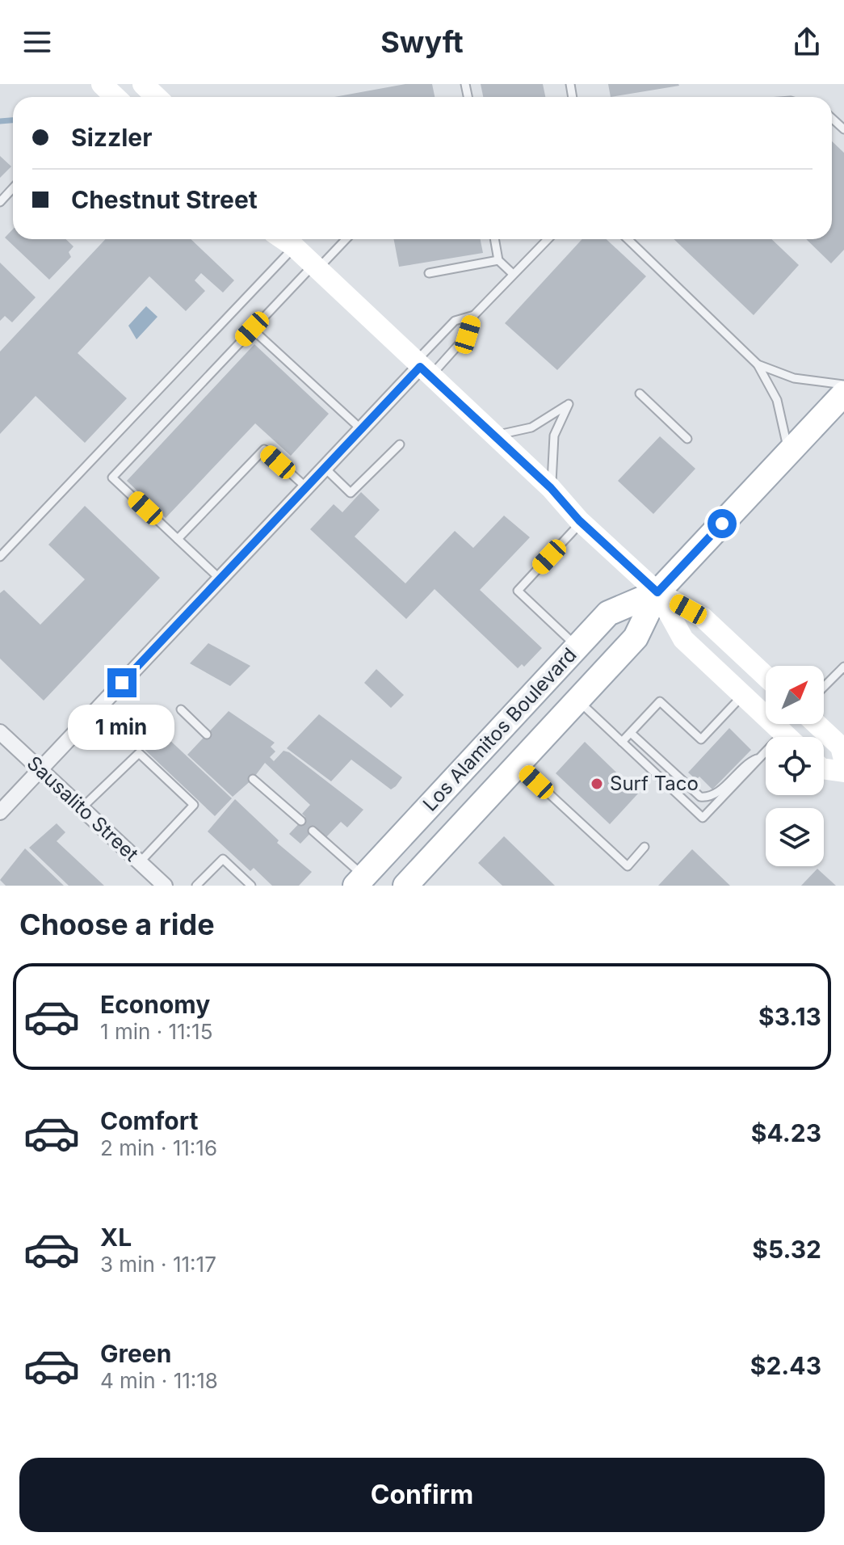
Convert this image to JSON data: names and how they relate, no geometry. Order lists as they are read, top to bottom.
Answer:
{
  "streets": {
    "main road": ["Los Alamitos Boulevard"],
    "street": ["Sausalito Street"]
  },
  "places": ["Surf Taco"],
  "north": "top right",
  "page": {
    "header": "Swyft",
    "banner": ["Sizzler", "Chestnut Street"],
    "bubble": "1 min",
    "heading": "Choose a ride",
    "list": [
      {
        "name": "Economy",
        "note": "1 min · 11:15",
        "value": "$3.13"
      },
      {
        "name": "Comfort",
        "note": "2 min · 11:16",
        "value": "$4.23"
      },
      {
        "name": "XL",
        "note": "3 min · 11:17",
        "value": "$5.32"
      },
      {
        "name": "Green",
        "note": "4 min · 11:18",
        "value": "$2.43"
      }
    ],
    "buttons": "Confirm"
  }
}
